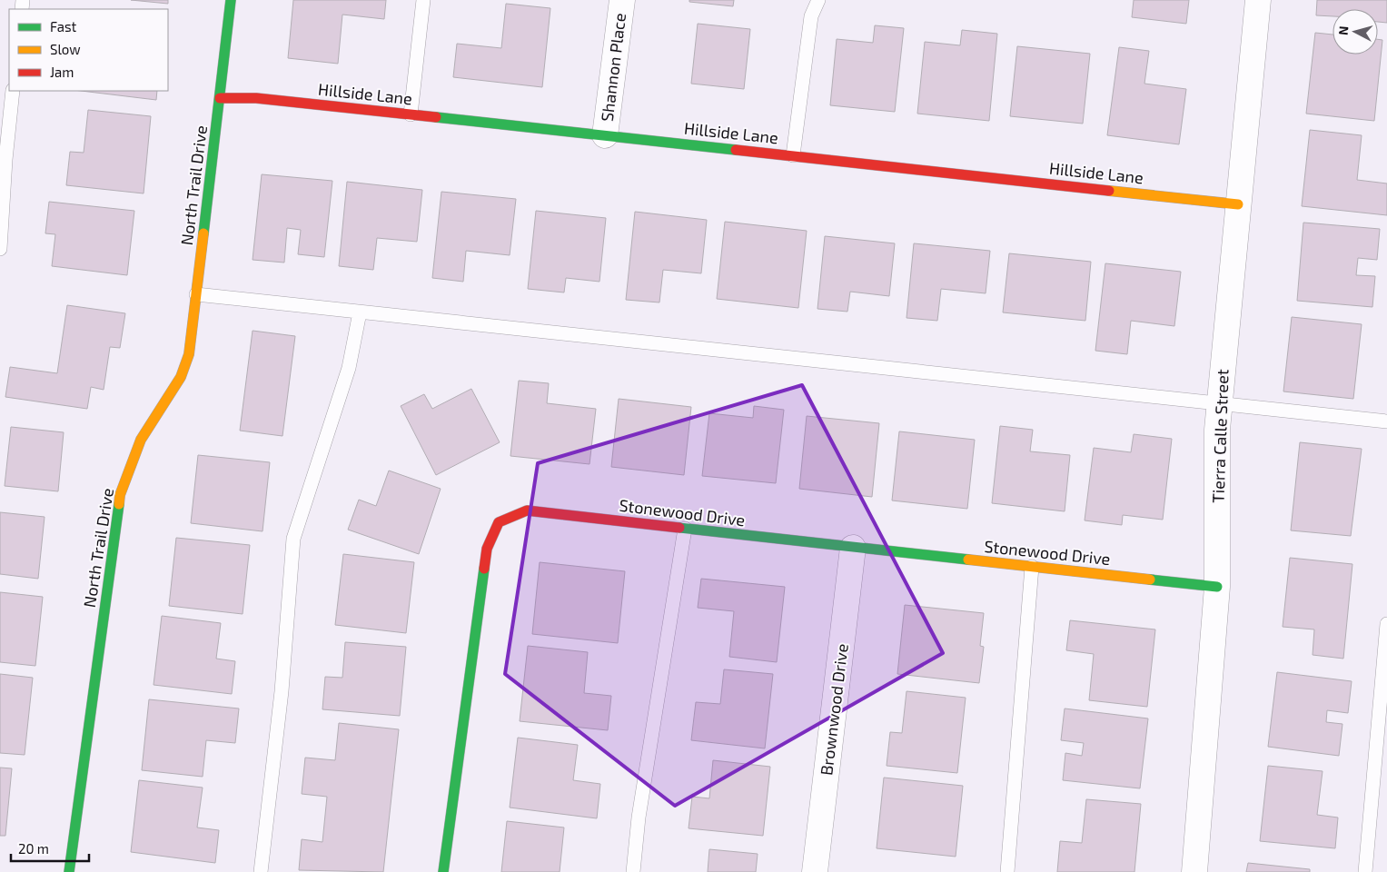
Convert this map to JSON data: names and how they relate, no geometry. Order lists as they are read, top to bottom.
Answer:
{
  "streets": {
    "street": [
      "Shannon Place",
      "Hillside Lane",
      "North Trail Drive",
      "Tierra Calle Street",
      "Stonewood Drive",
      "Brownwood Drive"
    ]
  },
  "crossings": [
    ["Shannon Place", "Hillside Lane"],
    ["Hillside Lane", "North Trail Drive"],
    ["Hillside Lane", "Tierra Calle Street"],
    ["Tierra Calle Street", "Stonewood Drive"],
    ["Stonewood Drive", "Brownwood Drive"]
  ],
  "legend": ["Fast", "Slow", "Jam"],
  "scale_bar": "20 m",
  "north": "left"
}
